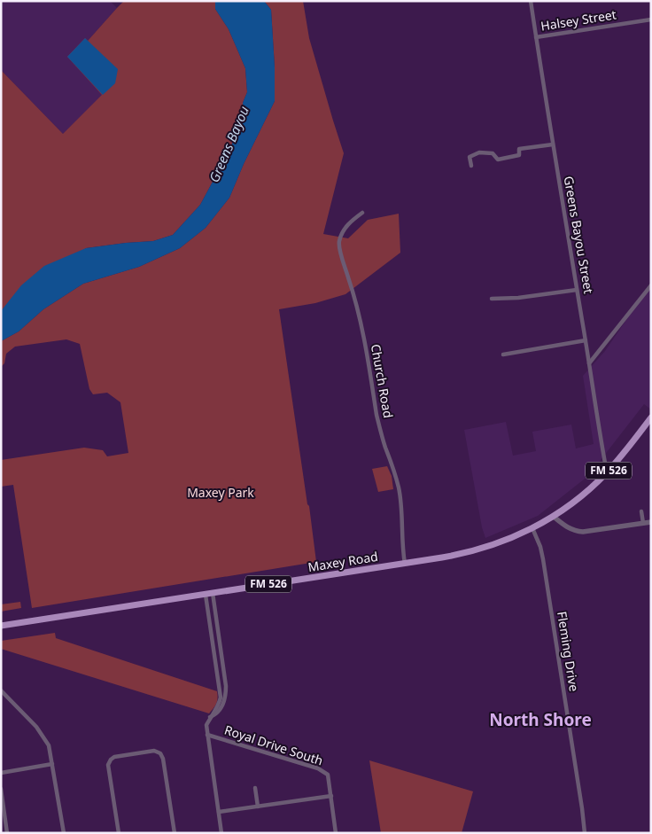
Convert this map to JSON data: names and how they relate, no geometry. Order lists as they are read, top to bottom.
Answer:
{
  "streets": {
    "main road": ["FM 526", "Maxey Road"],
    "street": [
      "Halsey Street",
      "Greens Bayou Street",
      "Church Road",
      "Fleming Drive",
      "Royal Drive South"
    ]
  },
  "crossings": [
    ["Halsey Street", "Greens Bayou Street"],
    ["Greens Bayou Street", "FM 526"],
    ["Church Road", "Maxey Road"],
    ["FM 526", "Maxey Road"],
    ["Maxey Road", "Fleming Drive"]
  ],
  "districts": ["North Shore"],
  "water": ["Greens Bayou"],
  "parks": ["Maxey Park"]
}
